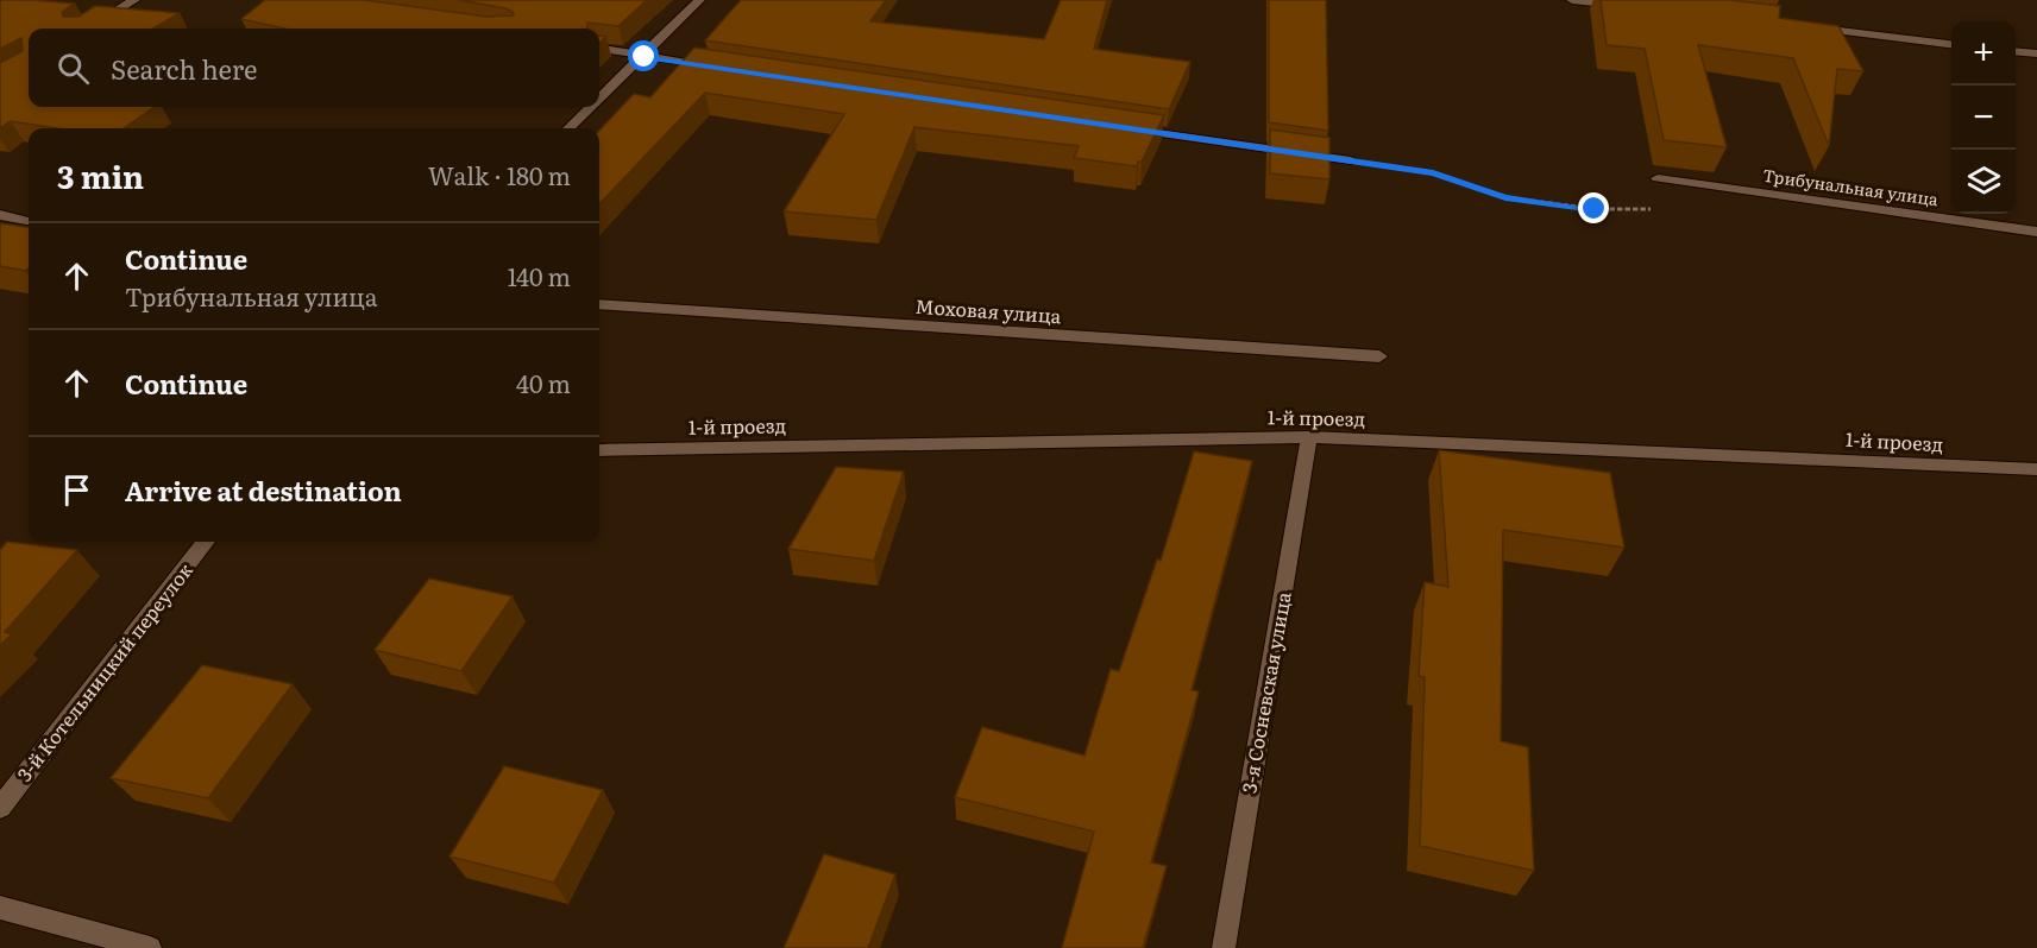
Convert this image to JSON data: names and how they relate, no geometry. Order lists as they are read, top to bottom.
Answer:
{
  "streets": {
    "street": [
      "Трибунальная улица",
      "Моховая улица",
      "1-й проезд",
      "3-й Котельницкий переулок",
      "3-я Сосневская улица"
    ]
  },
  "crossings": [
    ["1-й проезд", "3-я Сосневская улица"]
  ],
  "page": {
    "map_buttons": ["+", "−"],
    "search": "Search here",
    "heading": ["3 min", "Walk · 180 m"],
    "list": [
      ["Continue", "Трибунальная улица", "140 m"],
      ["Continue", "40 m"],
      "Arrive at destination"
    ]
  }
}
